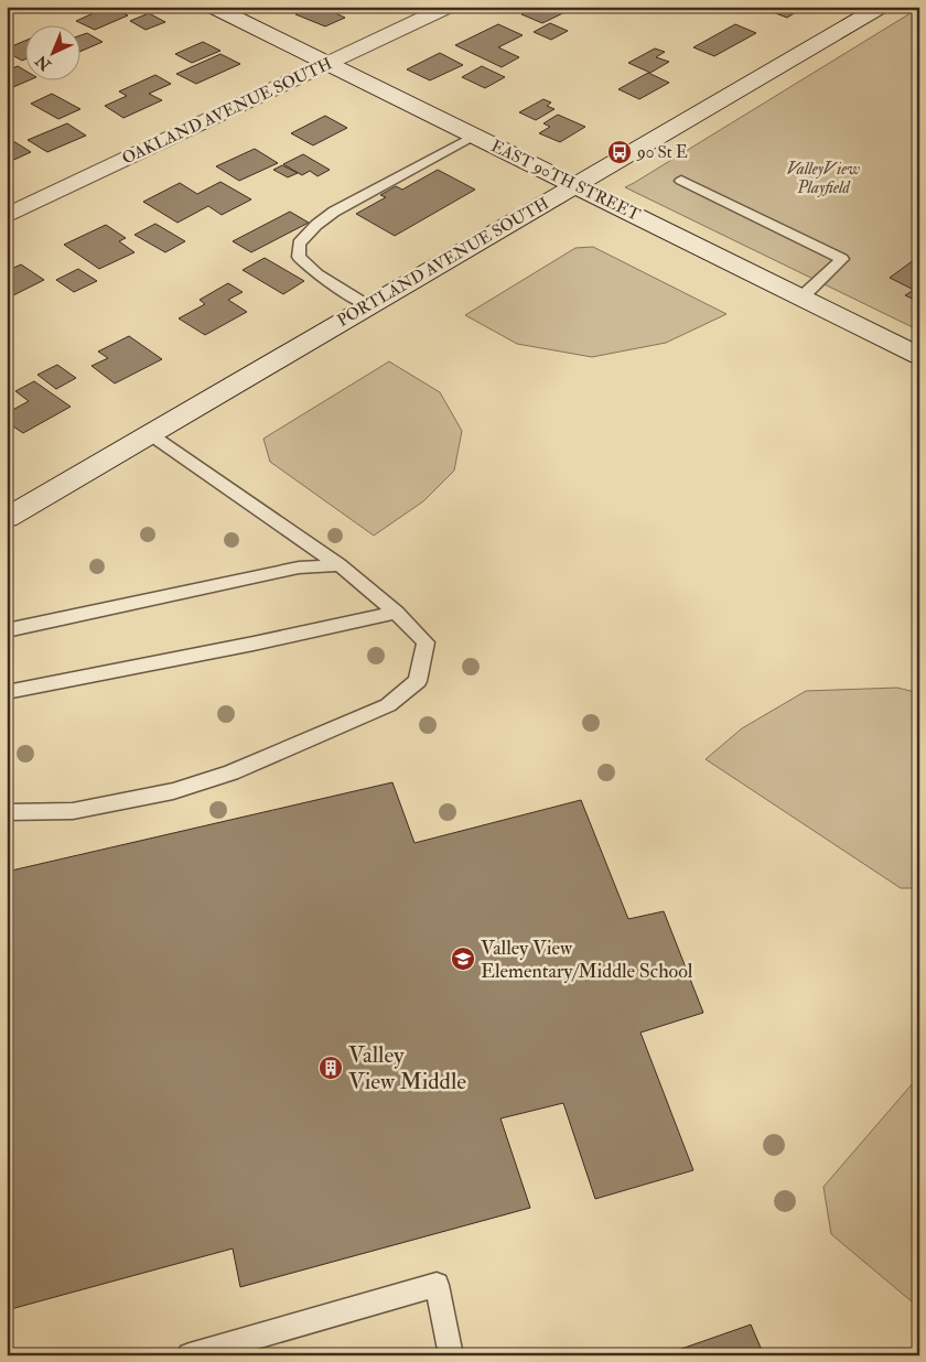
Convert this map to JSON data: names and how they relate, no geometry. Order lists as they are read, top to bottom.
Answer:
{
  "streets": {
    "street": ["OAKLAND AVENUE SOUTH", "EAST 90TH STREET", "PORTLAND AVENUE SOUTH"]
  },
  "crossings": [
    ["OAKLAND AVENUE SOUTH", "EAST 90TH STREET"],
    ["EAST 90TH STREET", "PORTLAND AVENUE SOUTH"]
  ],
  "parks": ["ValleyView Playfield"],
  "places": {
    "bus stop": ["90 St E"],
    "school or university": ["Valley View Elementary/Middle School"],
    "building": ["Valley View Middle"]
  },
  "north": "bottom left"
}
